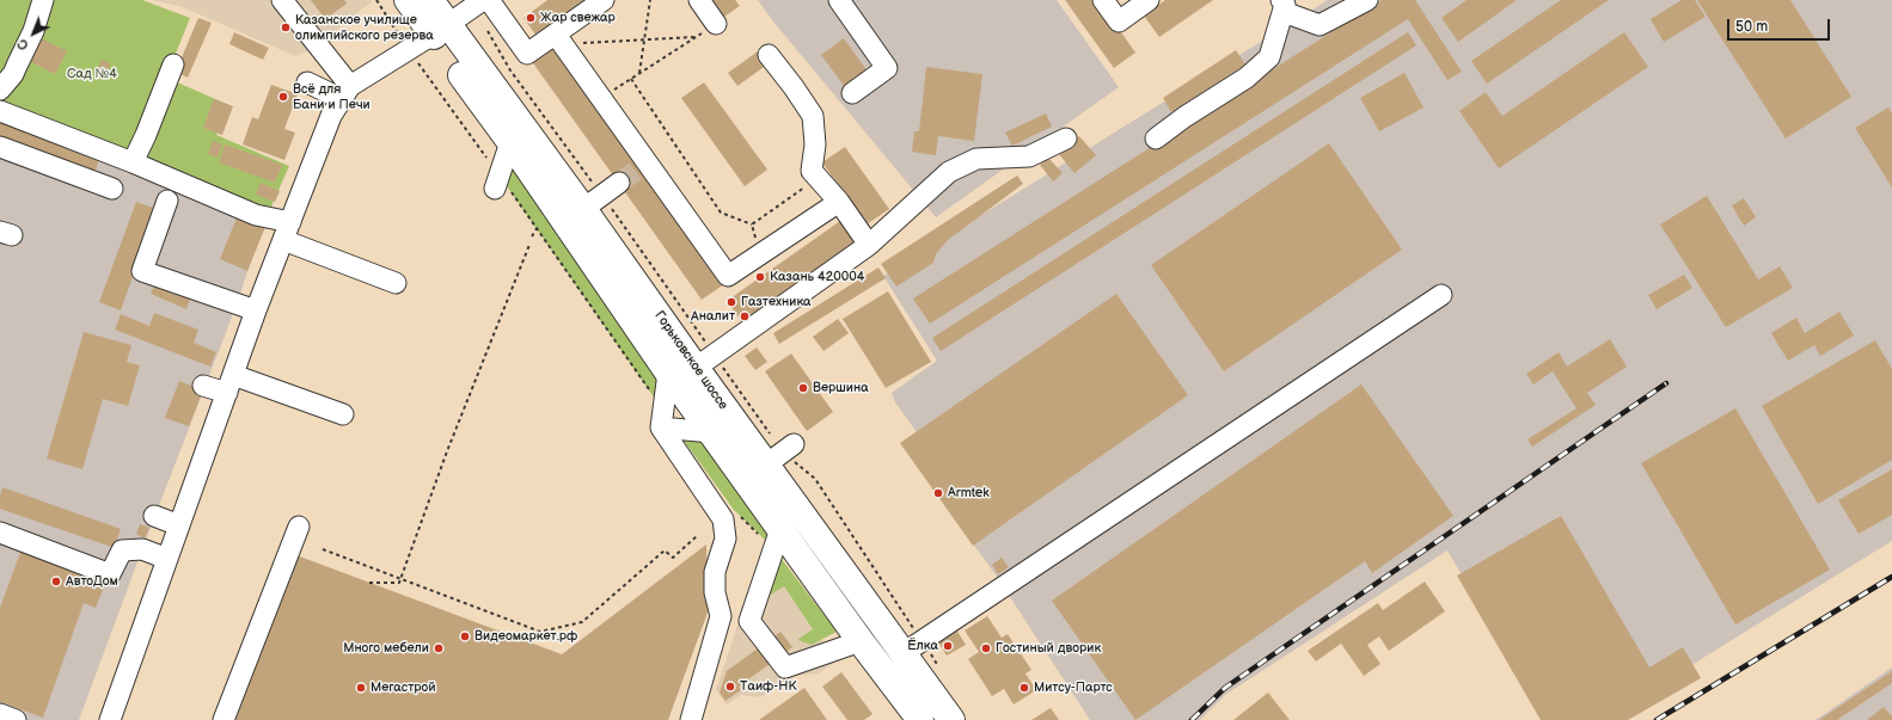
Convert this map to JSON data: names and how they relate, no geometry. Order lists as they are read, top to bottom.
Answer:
{
  "streets": {
    "main road": ["Горьковское шоссе"]
  },
  "parks": ["Сад №4"],
  "places": [
    "Жар свежар",
    "Казанское училище олимпийского резерва",
    "Всё для Бани и Печи",
    "Казань 420004",
    "Газтехника",
    "Аналит",
    "Вершина",
    "Armtek",
    "АвтоДом",
    "Видеомаркет.рф",
    "Ёлка",
    "Много мебели",
    "Гостиный дворик",
    "Таиф-НК",
    "Мегастрой",
    "Митсу-Партс"
  ],
  "scale_bar": "50 m",
  "north": "bottom left"
}
